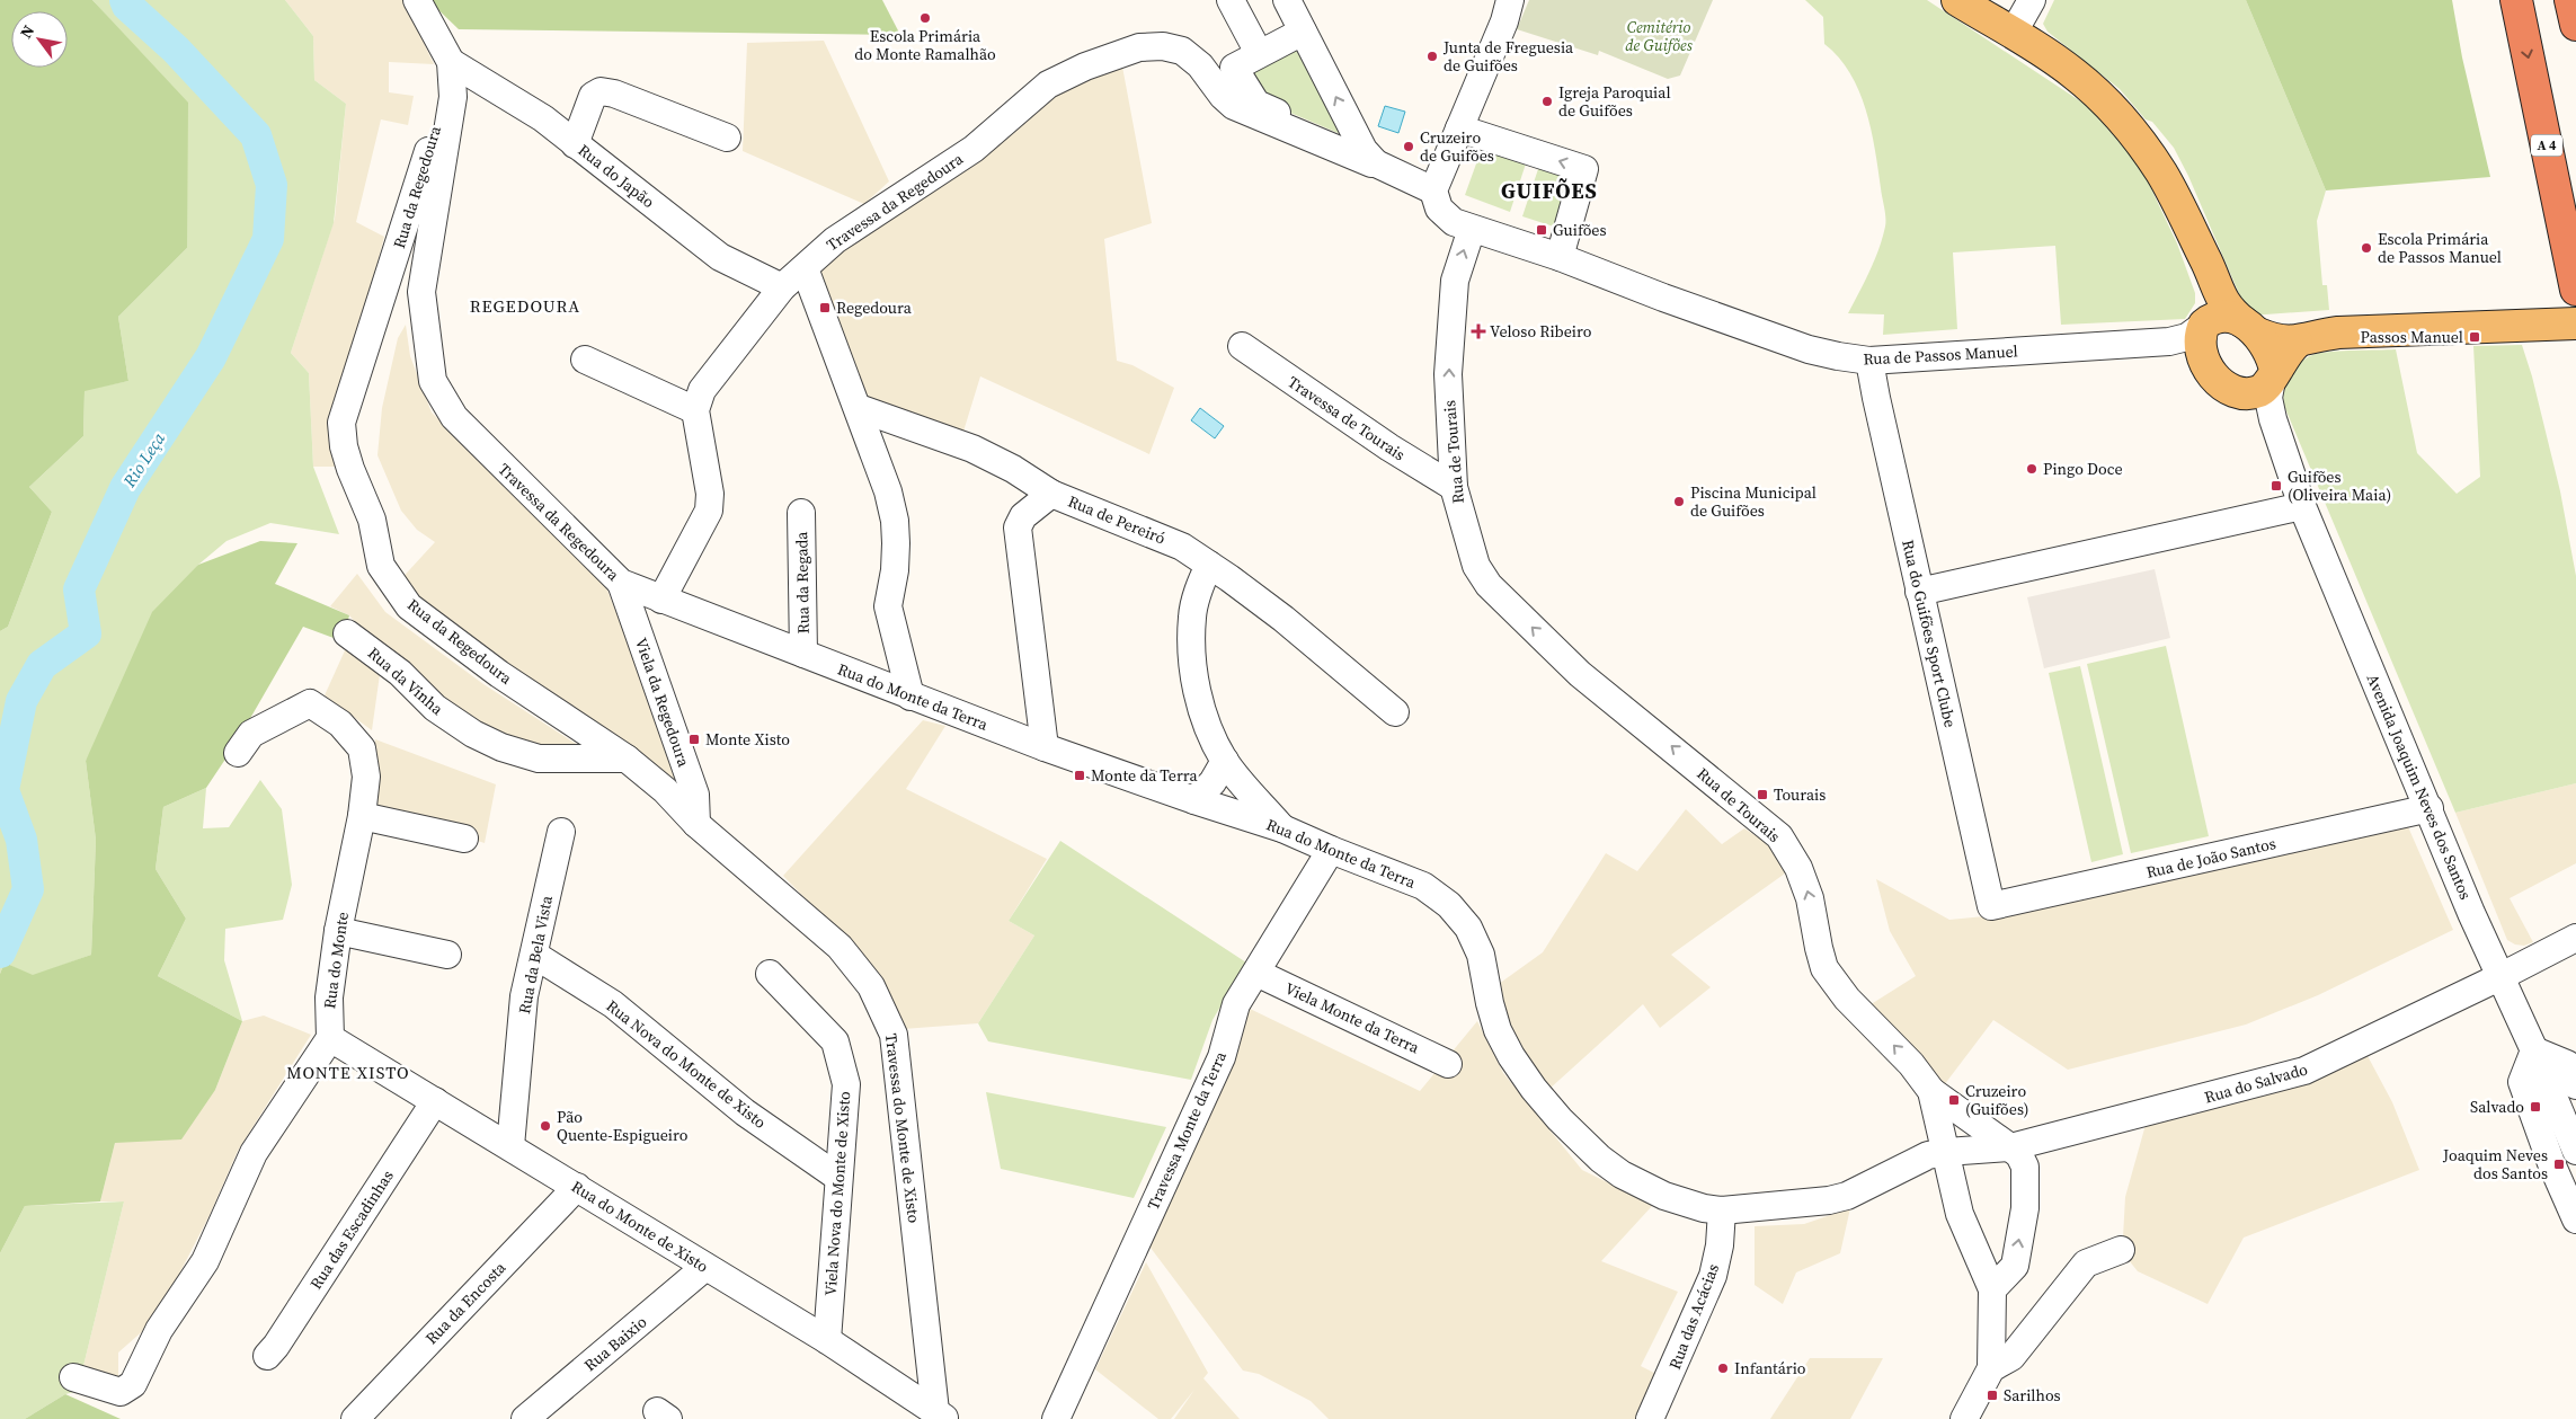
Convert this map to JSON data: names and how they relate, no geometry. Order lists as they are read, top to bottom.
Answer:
{
  "streets": {
    "highway": ["A 4"],
    "street": [
      "Rua do Japão",
      "Rua da Regedoura",
      "Travessa da Regedoura",
      "Rua de Passos Manuel",
      "Travessa de Tourais",
      "Rua de Tourais",
      "Rua de Pereiró",
      "Rua da Regada",
      "Rua do Guifões Sport Clube",
      "Rua da Vinha",
      "Rua do Monte da Terra",
      "Viela da Regedoura",
      "Avenida Joaquim Neves dos Santos",
      "Rua de João Santos",
      "Rua da Bela Vista",
      "Rua do Monte",
      "Viela Monte da Terra",
      "Rua Nova do Monte de Xisto",
      "Rua do Salvado",
      "Travessa do Monte de Xisto",
      "Travessa Monte da Terra",
      "Viela Nova do Monte de Xisto",
      "Rua do Monte de Xisto",
      "Rua das Escadinhas",
      "Rua da Encosta",
      "Rua das Acácias",
      "Rua Baixio"
    ]
  },
  "crossings": [
    ["Rua do Japão", "Rua da Regedoura"],
    ["Rua do Japão", "Travessa da Regedoura"],
    ["Rua da Regedoura", "Travessa da Regedoura"],
    ["Rua da Regedoura", "Rua da Vinha"],
    ["Rua da Regedoura", "Viela da Regedoura"],
    ["Rua da Regedoura", "Travessa do Monte de Xisto"],
    ["Travessa da Regedoura", "Rua do Monte da Terra"],
    ["Travessa da Regedoura", "Viela da Regedoura"],
    ["Rua de Passos Manuel", "Rua de Tourais"],
    ["Rua de Passos Manuel", "Rua do Guifões Sport Clube"],
    ["Rua de Passos Manuel", "Avenida Joaquim Neves dos Santos"],
    ["Travessa de Tourais", "Rua de Tourais"],
    ["Rua de Tourais", "Rua do Monte da Terra"],
    ["Rua de Tourais", "Rua do Salvado"],
    ["Rua de Pereiró", "Rua do Monte da Terra"],
    ["Rua da Regada", "Rua do Monte da Terra"],
    ["Rua do Guifões Sport Clube", "Rua de João Santos"],
    ["Rua do Monte da Terra", "Rua do Salvado"],
    ["Rua do Monte da Terra", "Travessa Monte da Terra"],
    ["Rua do Monte da Terra", "Rua das Acácias"],
    ["Viela da Regedoura", "Travessa do Monte de Xisto"],
    ["Avenida Joaquim Neves dos Santos", "Rua de João Santos"],
    ["Avenida Joaquim Neves dos Santos", "Rua do Salvado"],
    ["Rua da Bela Vista", "Rua Nova do Monte de Xisto"],
    ["Rua da Bela Vista", "Rua do Monte de Xisto"],
    ["Rua do Monte", "Rua do Monte de Xisto"],
    ["Viela Monte da Terra", "Travessa Monte da Terra"],
    ["Rua Nova do Monte de Xisto", "Viela Nova do Monte de Xisto"],
    ["Travessa do Monte de Xisto", "Rua do Monte de Xisto"],
    ["Viela Nova do Monte de Xisto", "Rua do Monte de Xisto"],
    ["Rua do Monte de Xisto", "Rua das Escadinhas"],
    ["Rua do Monte de Xisto", "Rua da Encosta"],
    ["Rua do Monte de Xisto", "Rua Baixio"]
  ],
  "one_way": ["Rua de Tourais"],
  "districts": ["GUIFÕES", "REGEDOURA", "MONTE XISTO"],
  "water": ["Rio Leça"],
  "parks": ["Cemitério de Guifões"],
  "places": {
    "other": [
      "Escola Primária do Monte Ramalhão",
      "Junta de Freguesia de Guifões",
      "Igreja Paroquial de Guifões",
      "Cruzeiro de Guifões",
      "Escola Primária de Passos Manuel",
      "Pingo Doce",
      "Piscina Municipal de Guifões",
      "Pão Quente-Espigueiro",
      "Infantário"
    ],
    "transit": [
      "Guifões",
      "Regedoura",
      "Passos Manuel",
      "Guifões (Oliveira Maia)",
      "Monte Xisto",
      "Monte da Terra",
      "Tourais",
      "Cruzeiro (Guifões)",
      "Salvado",
      "Joaquim Neves dos Santos",
      "Sarilhos"
    ],
    "health": ["Veloso Ribeiro"]
  },
  "north": "top left"
}
